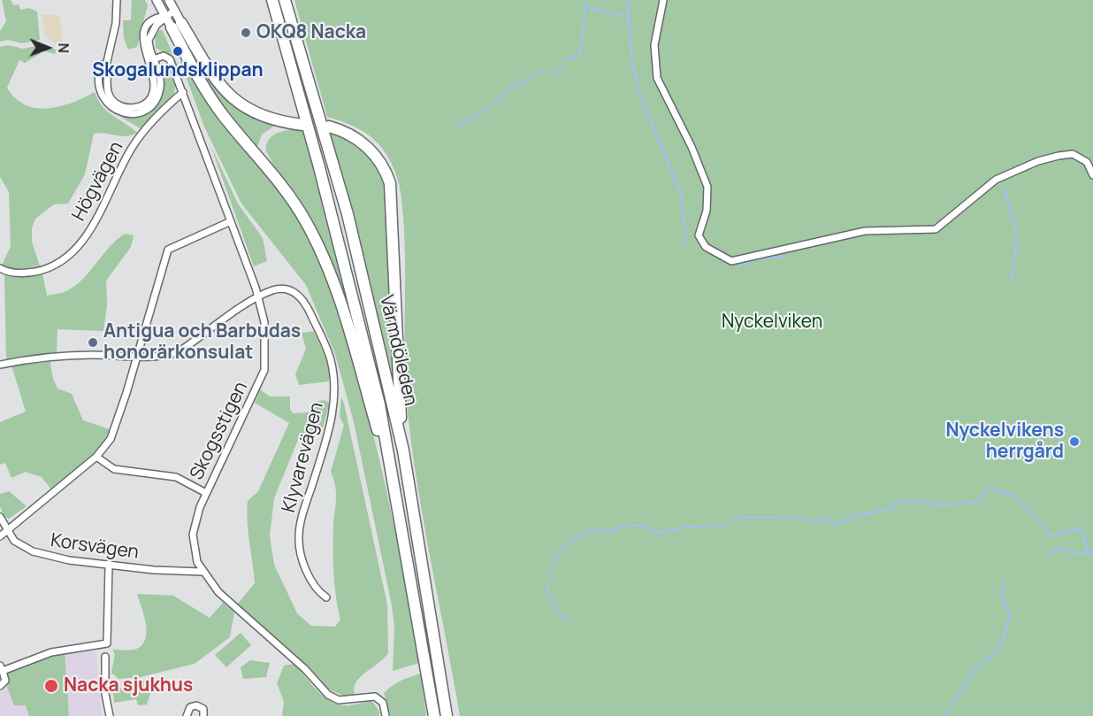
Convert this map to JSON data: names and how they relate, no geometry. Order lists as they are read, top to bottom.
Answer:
{
  "streets": {
    "highway": ["Värmdöleden"],
    "street": [
      "Högvägen",
      "Skogsstigen",
      "Klyvarevägen",
      "Korsvägen"
    ]
  },
  "crossings": [
    ["Högvägen", "Skogsstigen"],
    ["Skogsstigen", "Klyvarevägen"],
    ["Skogsstigen", "Korsvägen"]
  ],
  "parks": ["Nyckelviken"],
  "places": [
    "OKQ8 Nacka",
    "Skogalundsklippan",
    "Antigua och Barbudas honorärkonsulat",
    "Nyckelvikens herrgård",
    "Nacka sjukhus"
  ],
  "north": "right"
}
